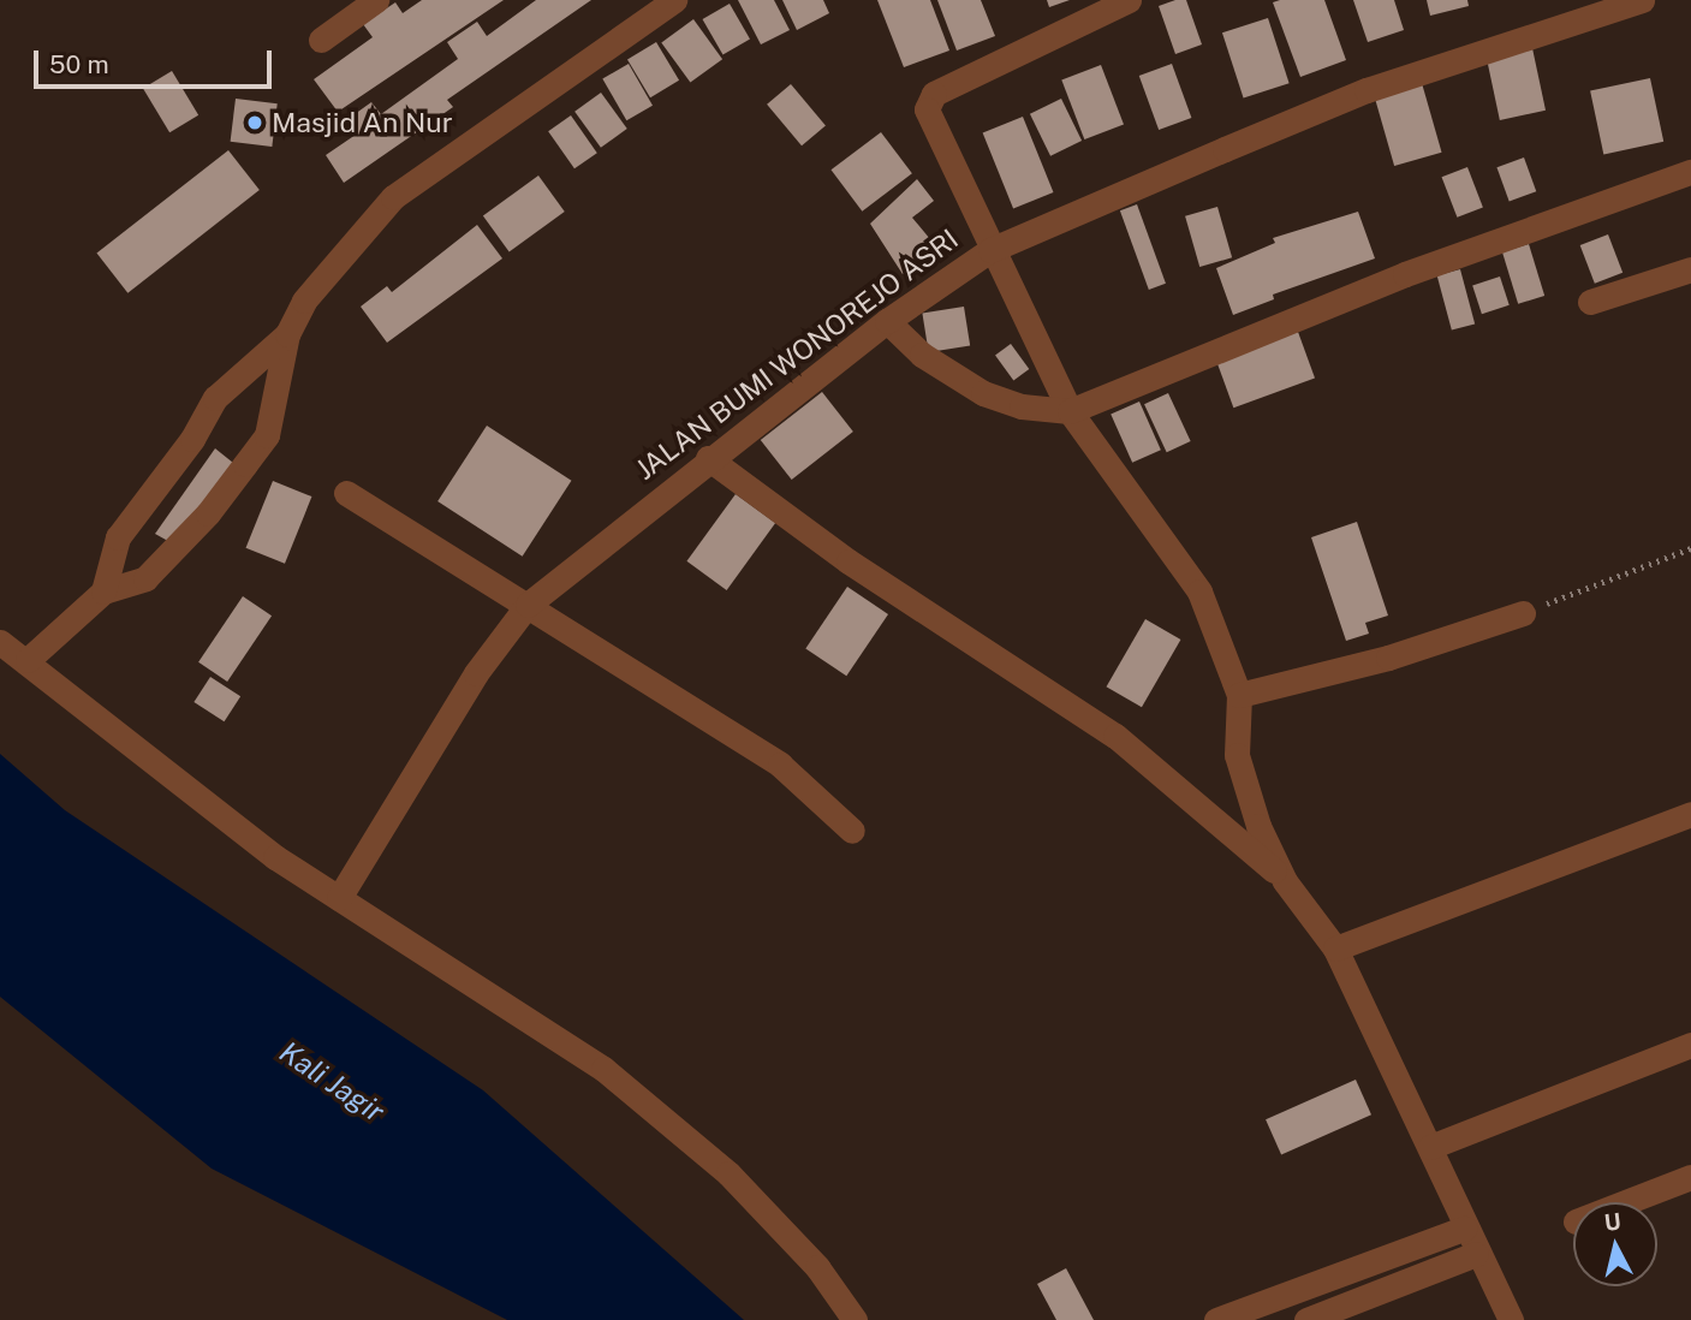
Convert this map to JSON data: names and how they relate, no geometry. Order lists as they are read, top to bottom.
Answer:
{
  "streets": {
    "street": ["JALAN BUMI WONOREJO ASRI"]
  },
  "water": ["Kali Jagir"],
  "places": ["Masjid An Nur"],
  "scale_bar": "50 m",
  "north": "top"
}
